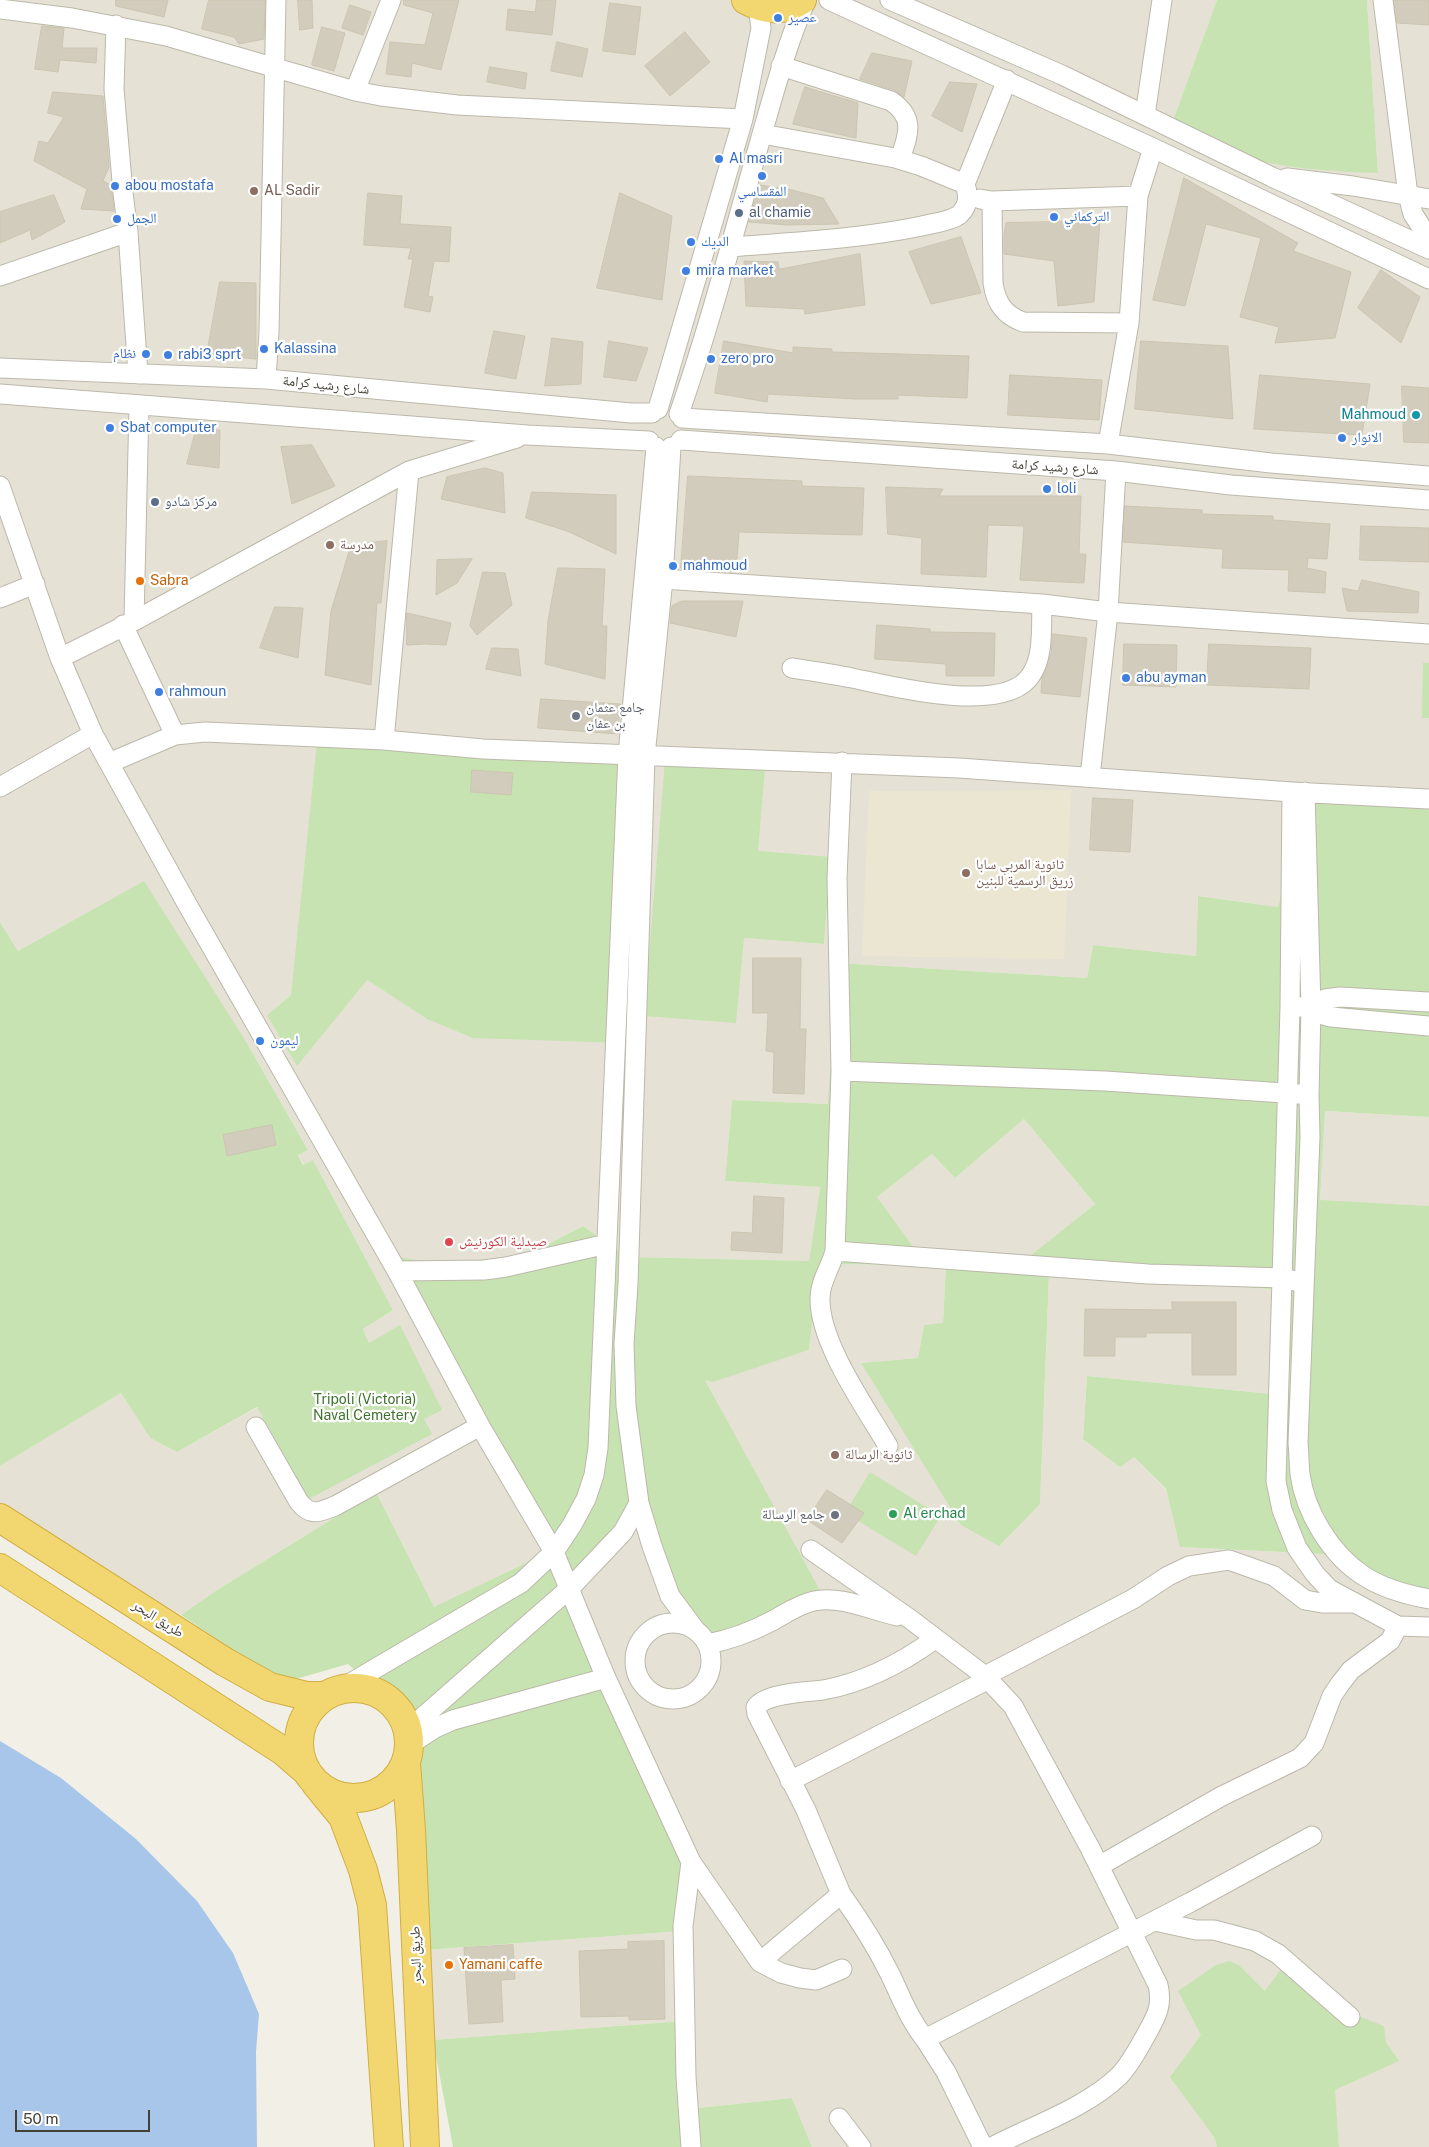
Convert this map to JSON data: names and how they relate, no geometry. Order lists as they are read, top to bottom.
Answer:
{
  "streets": {
    "highway": ["طريق البحر"],
    "street": ["شارع رشيد كرامة"]
  },
  "parks": ["Tripoli (Victoria) Naval Cemetery"],
  "places": [
    "عصير",
    "Al masri",
    "المقساسي",
    "abou mostafa",
    "AL Sadir",
    "al chamie",
    "التركماني",
    "الجمل",
    "الديك",
    "mira market",
    "Kalassina",
    "نظام",
    "rabi3 sprt",
    "zero pro",
    "Mahmoud",
    "Sbat computer",
    "الانوار",
    "loli",
    "مركز شادو",
    "مدرسة",
    "mahmoud",
    "Sabra",
    "abu ayman",
    "rahmoun",
    "جامع عثمان بن عفان",
    "ثانوية المربي سابا زريق الرسمية للبنين",
    "ليمون",
    "صيدلية الكورنيش",
    "ثانوية الرسالة",
    "Al erchad",
    "جامع الرسالة",
    "Yamani caffe"
  ],
  "scale_bar": "50 m"
}
